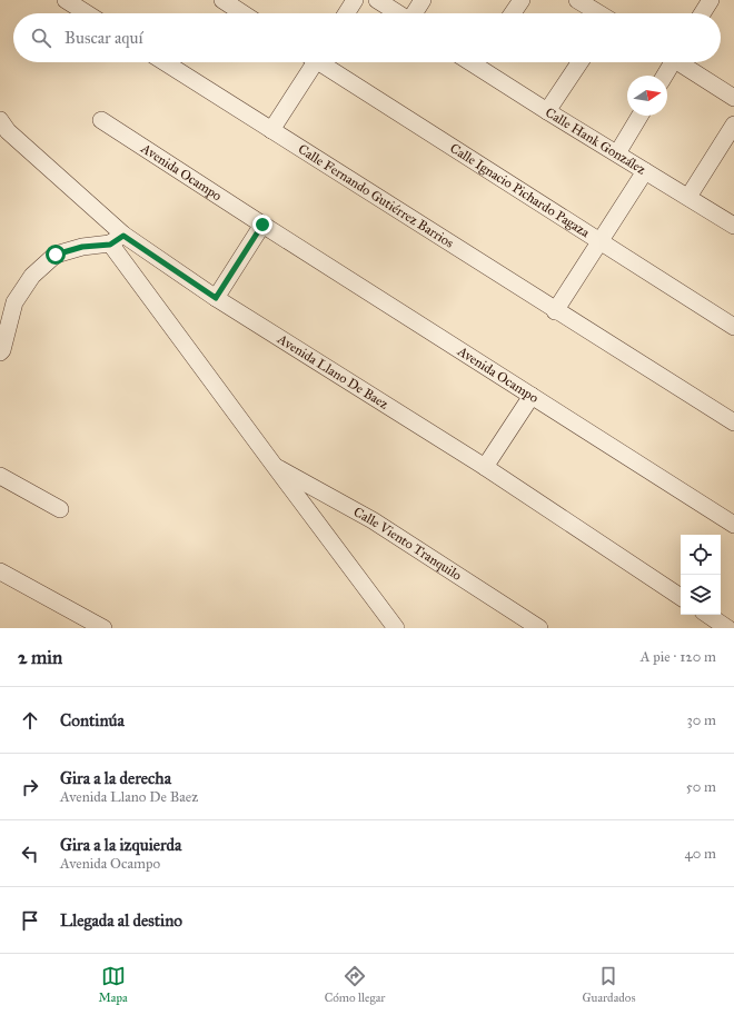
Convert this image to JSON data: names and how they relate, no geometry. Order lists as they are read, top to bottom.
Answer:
{
  "streets": {
    "street": [
      "Calle Hank González",
      "Avenida Ocampo",
      "Calle Ignacio Pichardo Pagaza",
      "Calle Fernando Gutiérrez Barrios",
      "Avenida Llano De Baez",
      "Calle Viento Tranquilo"
    ]
  },
  "north": "right",
  "page": {
    "search": "Buscar aquí",
    "heading": ["2 min", "A pie · 120 m"],
    "list": [
      ["Continúa", "30 m"],
      ["Gira a la derecha", "Avenida Llano De Baez", "50 m"],
      ["Gira a la izquierda", "Avenida Ocampo", "40 m"],
      "Llegada al destino"
    ],
    "nav": ["Mapa", "Cómo llegar", "Guardados"]
  }
}
